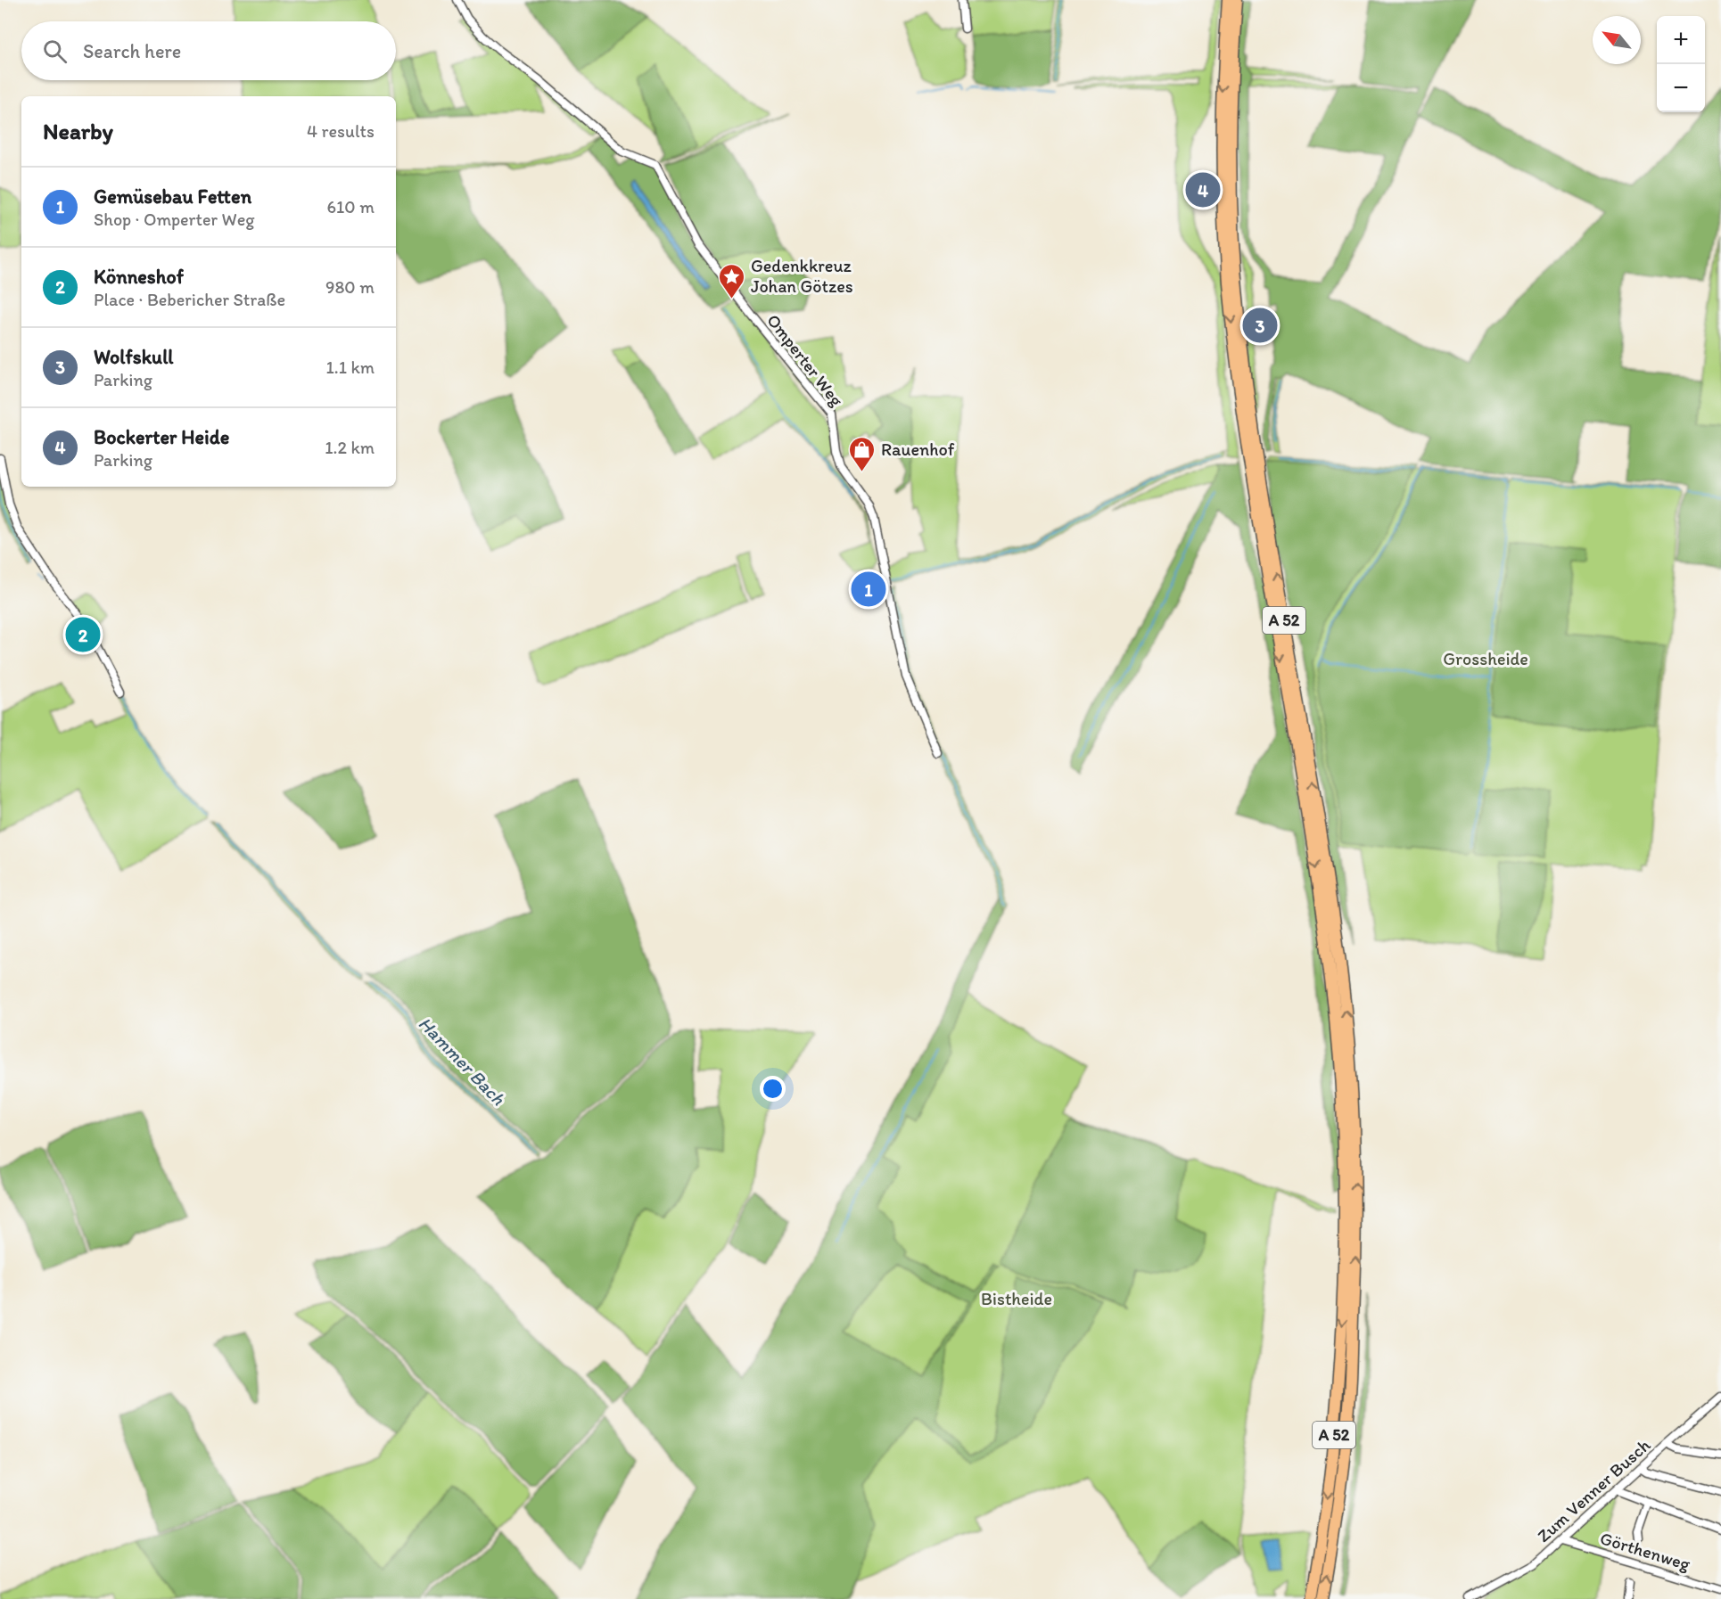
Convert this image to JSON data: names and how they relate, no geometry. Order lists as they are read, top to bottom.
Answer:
{
  "streets": {
    "highway": ["A 52"],
    "street": ["Omperter Weg", "Zum Venner Busch", "Görthenweg"]
  },
  "crossings": [
    ["Zum Venner Busch", "Görthenweg"]
  ],
  "water": ["Hammer Bach"],
  "parks": ["Grossheide", "Bistheide"],
  "places": {
    "place": ["Gedenkkreuz Johan Götzes"],
    "shop": ["Rauenhof"]
  },
  "north": "top left",
  "page": {
    "map_buttons": ["+", "−"],
    "search": "Search here",
    "heading": ["Nearby", "4 results"],
    "list": [
      {
        "mark": "1",
        "name": "Gemüsebau Fetten",
        "note": "Shop · Omperter Weg",
        "value": "610 m"
      },
      {
        "mark": "2",
        "name": "Könneshof",
        "note": "Place · Bebericher Straße",
        "value": "980 m"
      },
      {
        "mark": "3",
        "name": "Wolfskull",
        "note": "Parking",
        "value": "1.1 km"
      },
      {
        "mark": "4",
        "name": "Bockerter Heide",
        "note": "Parking",
        "value": "1.2 km"
      }
    ],
    "pins": [
      "4",
      "3",
      "1",
      "2"
    ]
  }
}
